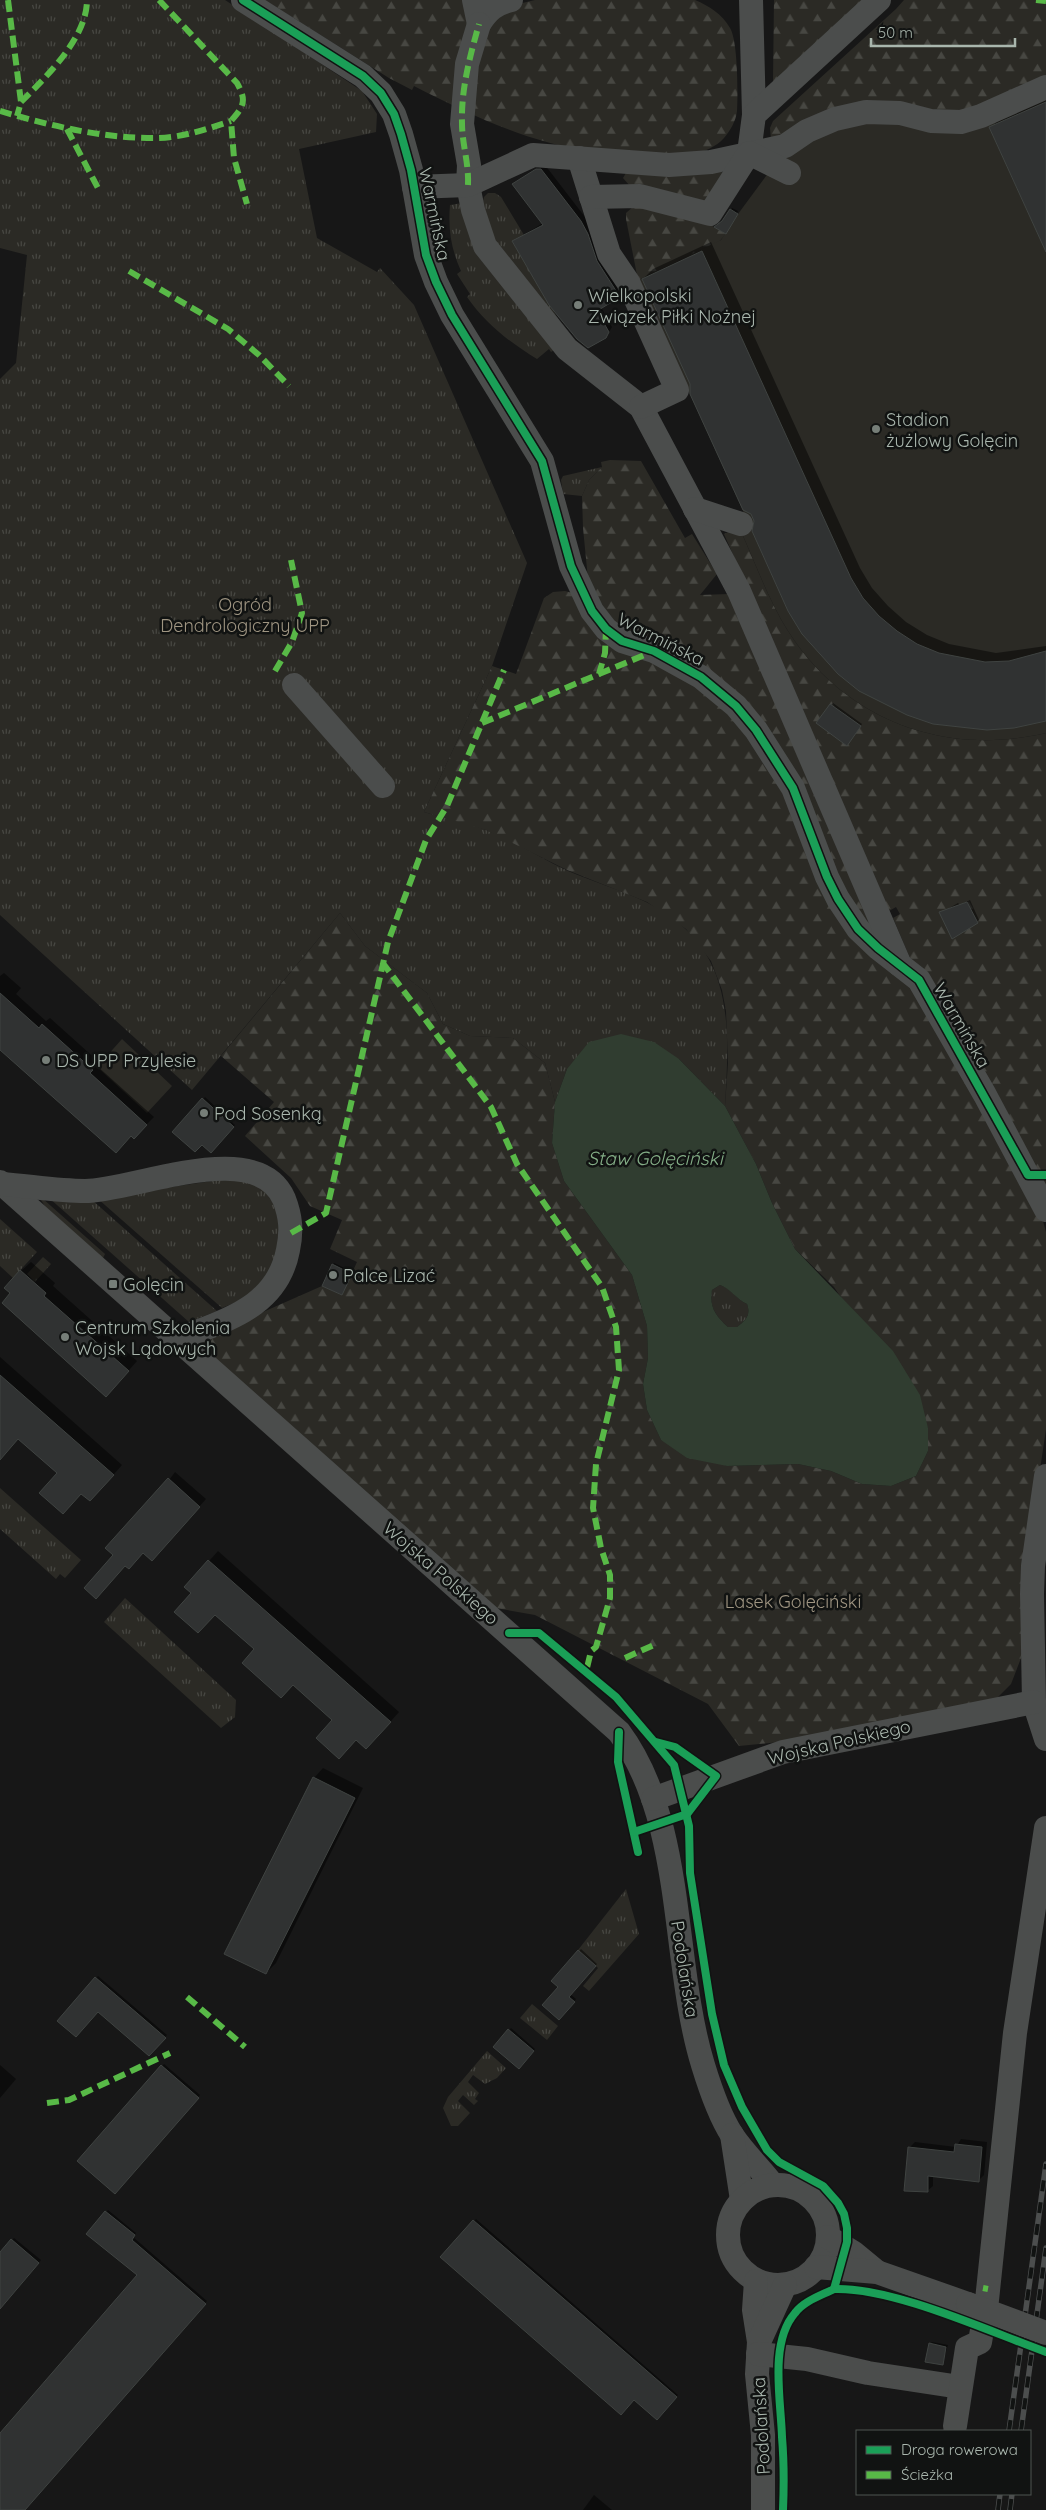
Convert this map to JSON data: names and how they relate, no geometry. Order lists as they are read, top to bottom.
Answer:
{
  "streets": {
    "street": ["Warmińska", "Wojska Polskiego", "Podolańska"]
  },
  "crossings": [
    ["Wojska Polskiego", "Podolańska"]
  ],
  "water": ["Staw Golęciński"],
  "parks": ["Ogród Dendrologiczny UPP", "Lasek Golęciński"],
  "places": {
    "other": [
      "Wielkopolski Związek Piłki Nożnej",
      "Stadion żużlowy Golęcin",
      "DS UPP Przylesie",
      "Pod Sosenką",
      "Palce Lizać",
      "Centrum Szkolenia Wojsk Lądowych"
    ],
    "transit": ["Golęcin"]
  },
  "legend": ["Droga rowerowa", "Ścieżka"],
  "scale_bar": "50 m"
}
